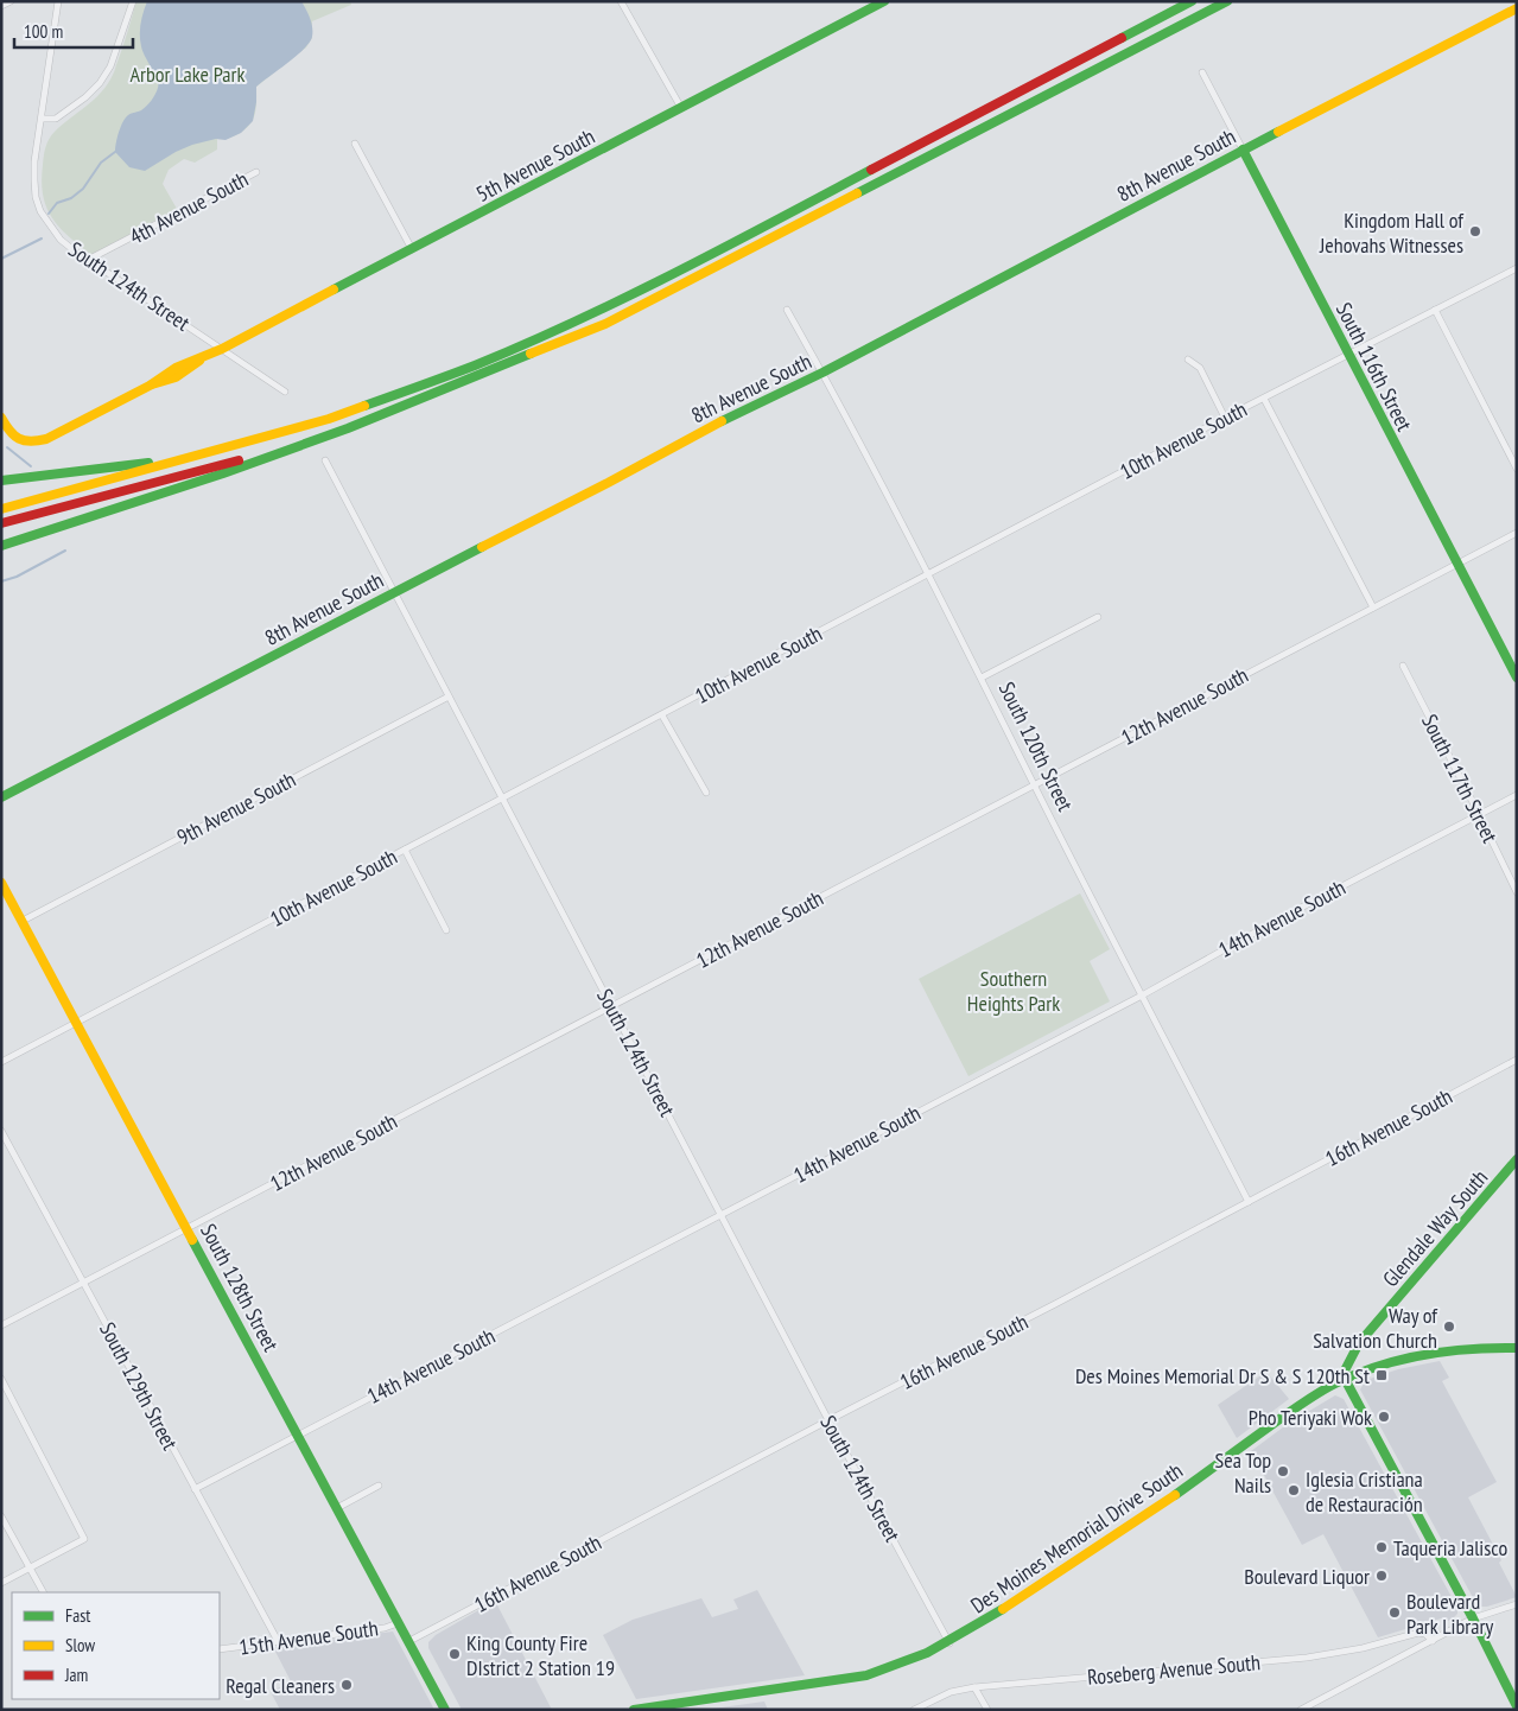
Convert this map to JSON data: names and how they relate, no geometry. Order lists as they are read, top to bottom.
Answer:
{
  "streets": {
    "main road": [
      "5th Avenue South",
      "8th Avenue South",
      "South 116th Street",
      "Glendale Way South",
      "South 128th Street",
      "Des Moines Memorial Drive South"
    ],
    "street": [
      "4th Avenue South",
      "South 124th Street",
      "10th Avenue South",
      "12th Avenue South",
      "South 120th Street",
      "South 117th Street",
      "9th Avenue South",
      "14th Avenue South",
      "16th Avenue South",
      "South 129th Street",
      "15th Avenue South",
      "Roseberg Avenue South"
    ]
  },
  "crossings": [
    ["5th Avenue South", "South 124th Street"],
    ["8th Avenue South", "South 124th Street"],
    ["8th Avenue South", "South 116th Street"],
    ["8th Avenue South", "South 120th Street"],
    ["4th Avenue South", "South 124th Street"],
    ["South 124th Street", "10th Avenue South"],
    ["South 124th Street", "12th Avenue South"],
    ["South 124th Street", "9th Avenue South"],
    ["South 124th Street", "14th Avenue South"],
    ["South 124th Street", "16th Avenue South"],
    ["South 124th Street", "Des Moines Memorial Drive South"],
    ["South 116th Street", "10th Avenue South"],
    ["South 116th Street", "12th Avenue South"],
    ["10th Avenue South", "South 120th Street"],
    ["10th Avenue South", "South 128th Street"],
    ["12th Avenue South", "South 120th Street"],
    ["12th Avenue South", "South 128th Street"],
    ["12th Avenue South", "South 129th Street"],
    ["South 120th Street", "14th Avenue South"],
    ["South 120th Street", "16th Avenue South"],
    ["South 117th Street", "14th Avenue South"],
    ["9th Avenue South", "South 128th Street"],
    ["14th Avenue South", "South 128th Street"],
    ["14th Avenue South", "South 129th Street"],
    ["16th Avenue South", "South 128th Street"],
    ["Glendale Way South", "Des Moines Memorial Drive South"],
    ["South 128th Street", "15th Avenue South"],
    ["South 129th Street", "15th Avenue South"]
  ],
  "parks": ["Arbor Lake Park", "Southern Heights Park"],
  "places": {
    "other": [
      "Kingdom Hall of Jehovahs Witnesses",
      "Way of Salvation Church",
      "Pho Teriyaki Wok",
      "Sea Top Nails",
      "Iglesia Cristiana de Restauración",
      "Taqueria Jalisco",
      "Boulevard Liquor",
      "Boulevard Park Library",
      "King County Fire DIstrict 2 Station 19",
      "Regal Cleaners"
    ],
    "transit": ["Des Moines Memorial Dr S & S 120th St"]
  },
  "legend": ["Fast", "Slow", "Jam"],
  "scale_bar": "100 m"
}
